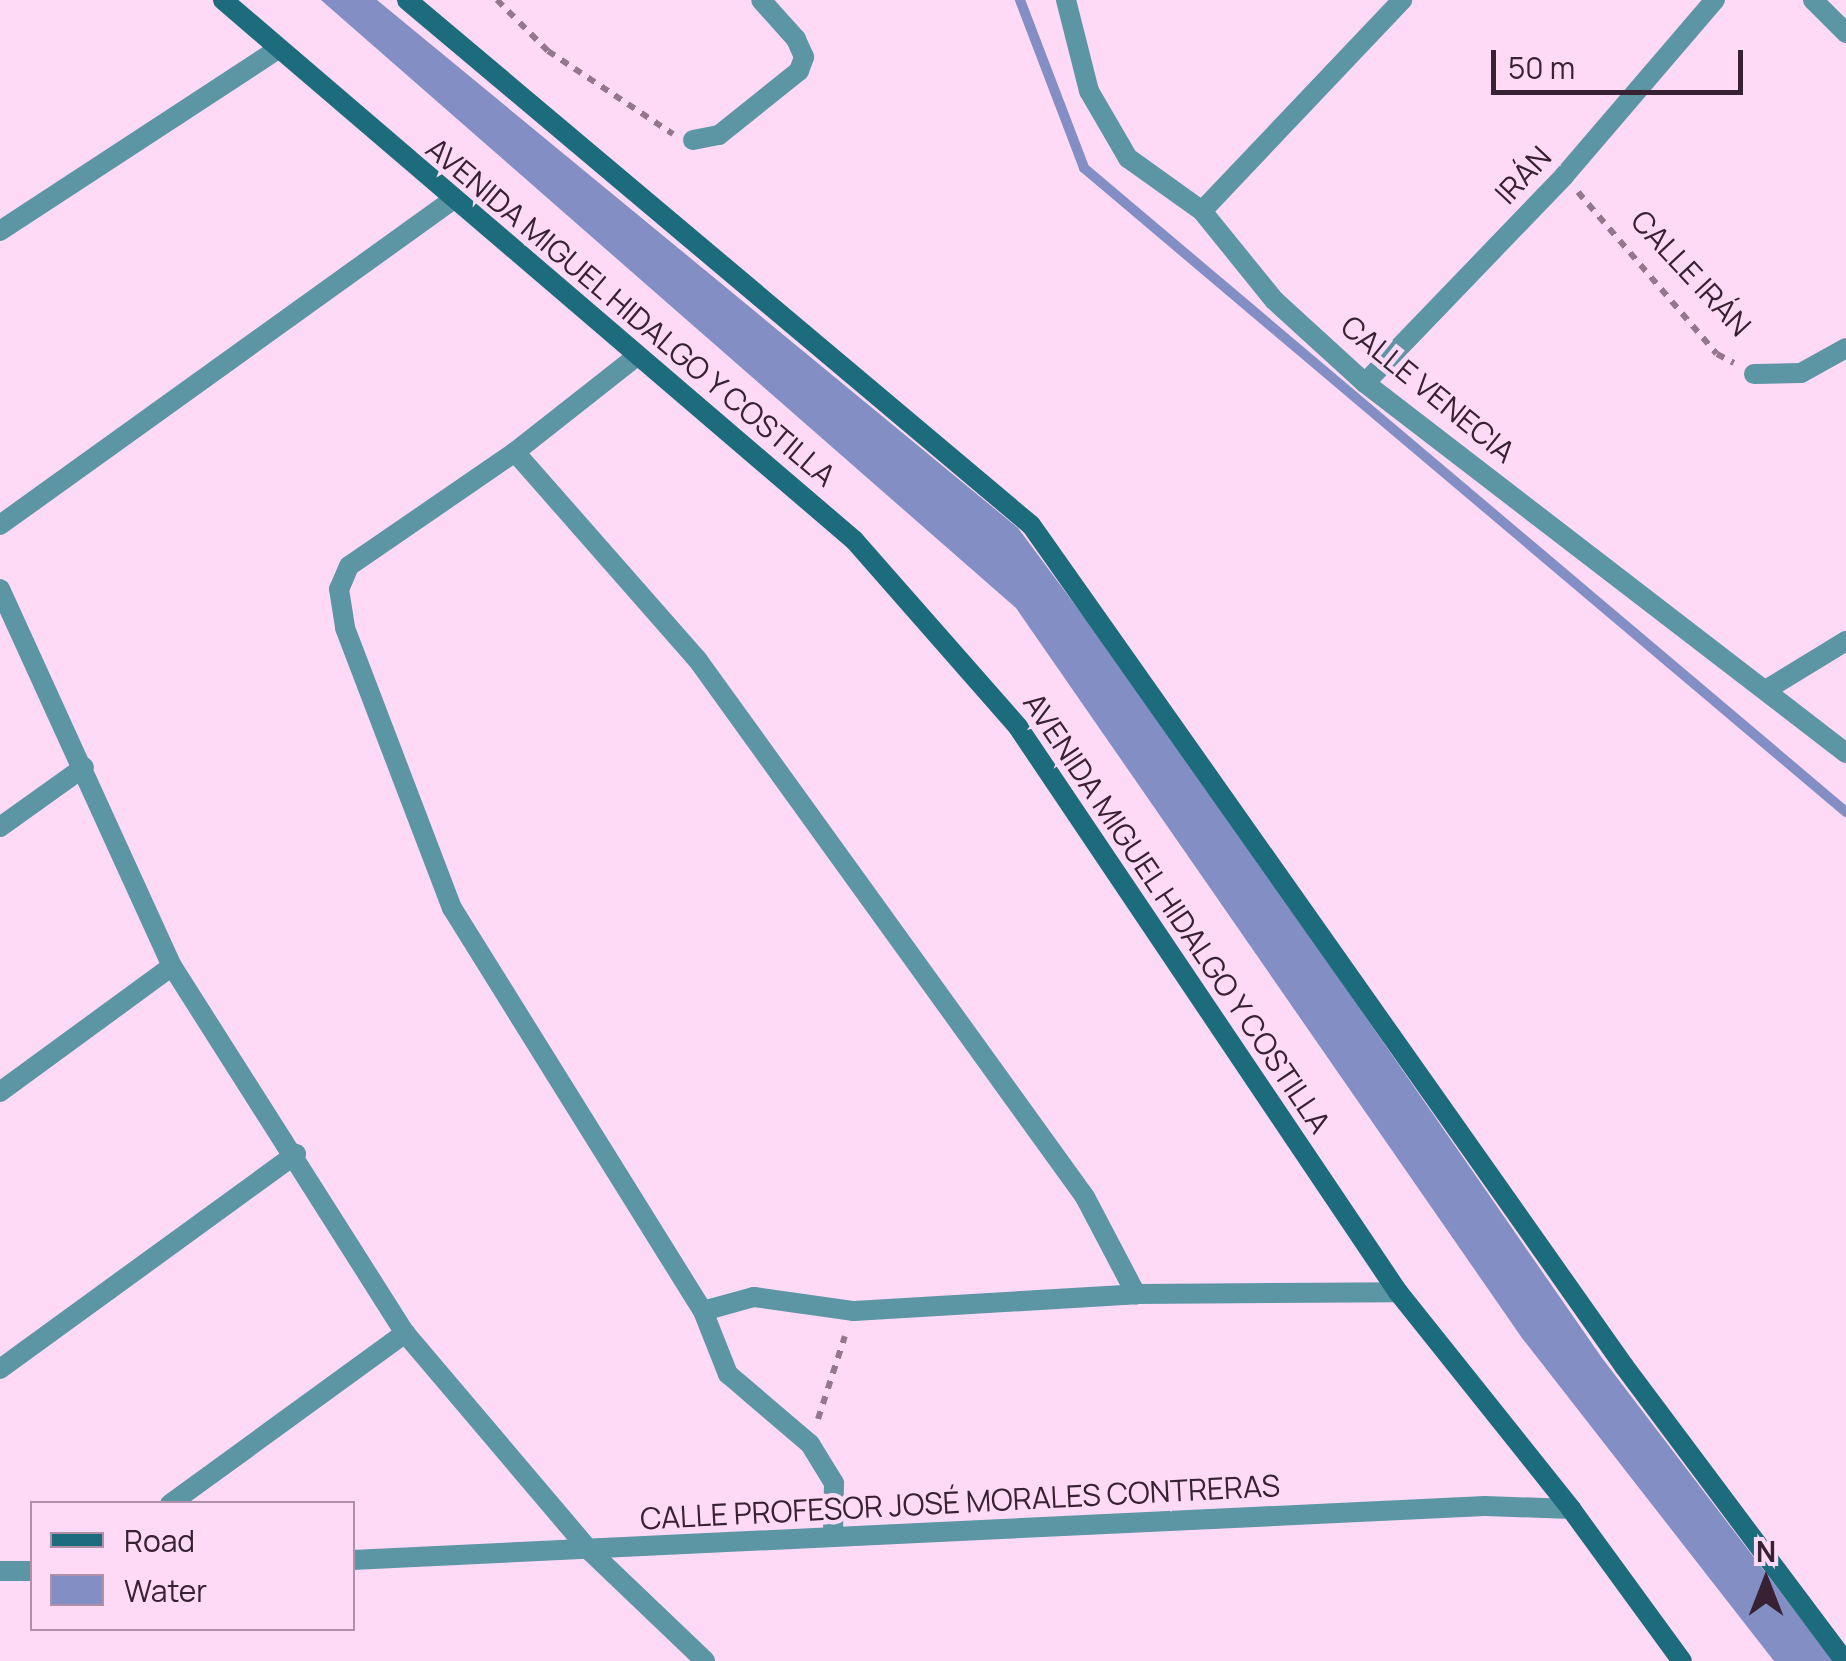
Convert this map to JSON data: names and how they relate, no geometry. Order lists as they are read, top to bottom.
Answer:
{
  "streets": {
    "main road": ["AVENIDA MIGUEL HIDALGO Y COSTILLA"],
    "street": [
      "IRÁN",
      "CALLE IRÁN",
      "CALLE VENECIA",
      "CALLE PROFESOR JOSÉ MORALES CONTRERAS"
    ]
  },
  "crossings": [
    ["IRÁN", "CALLE IRÁN"],
    ["IRÁN", "CALLE VENECIA"],
    ["AVENIDA MIGUEL HIDALGO Y COSTILLA", "CALLE PROFESOR JOSÉ MORALES CONTRERAS"]
  ],
  "legend": ["Road", "Water"],
  "scale_bar": "50 m",
  "north": "top"
}
